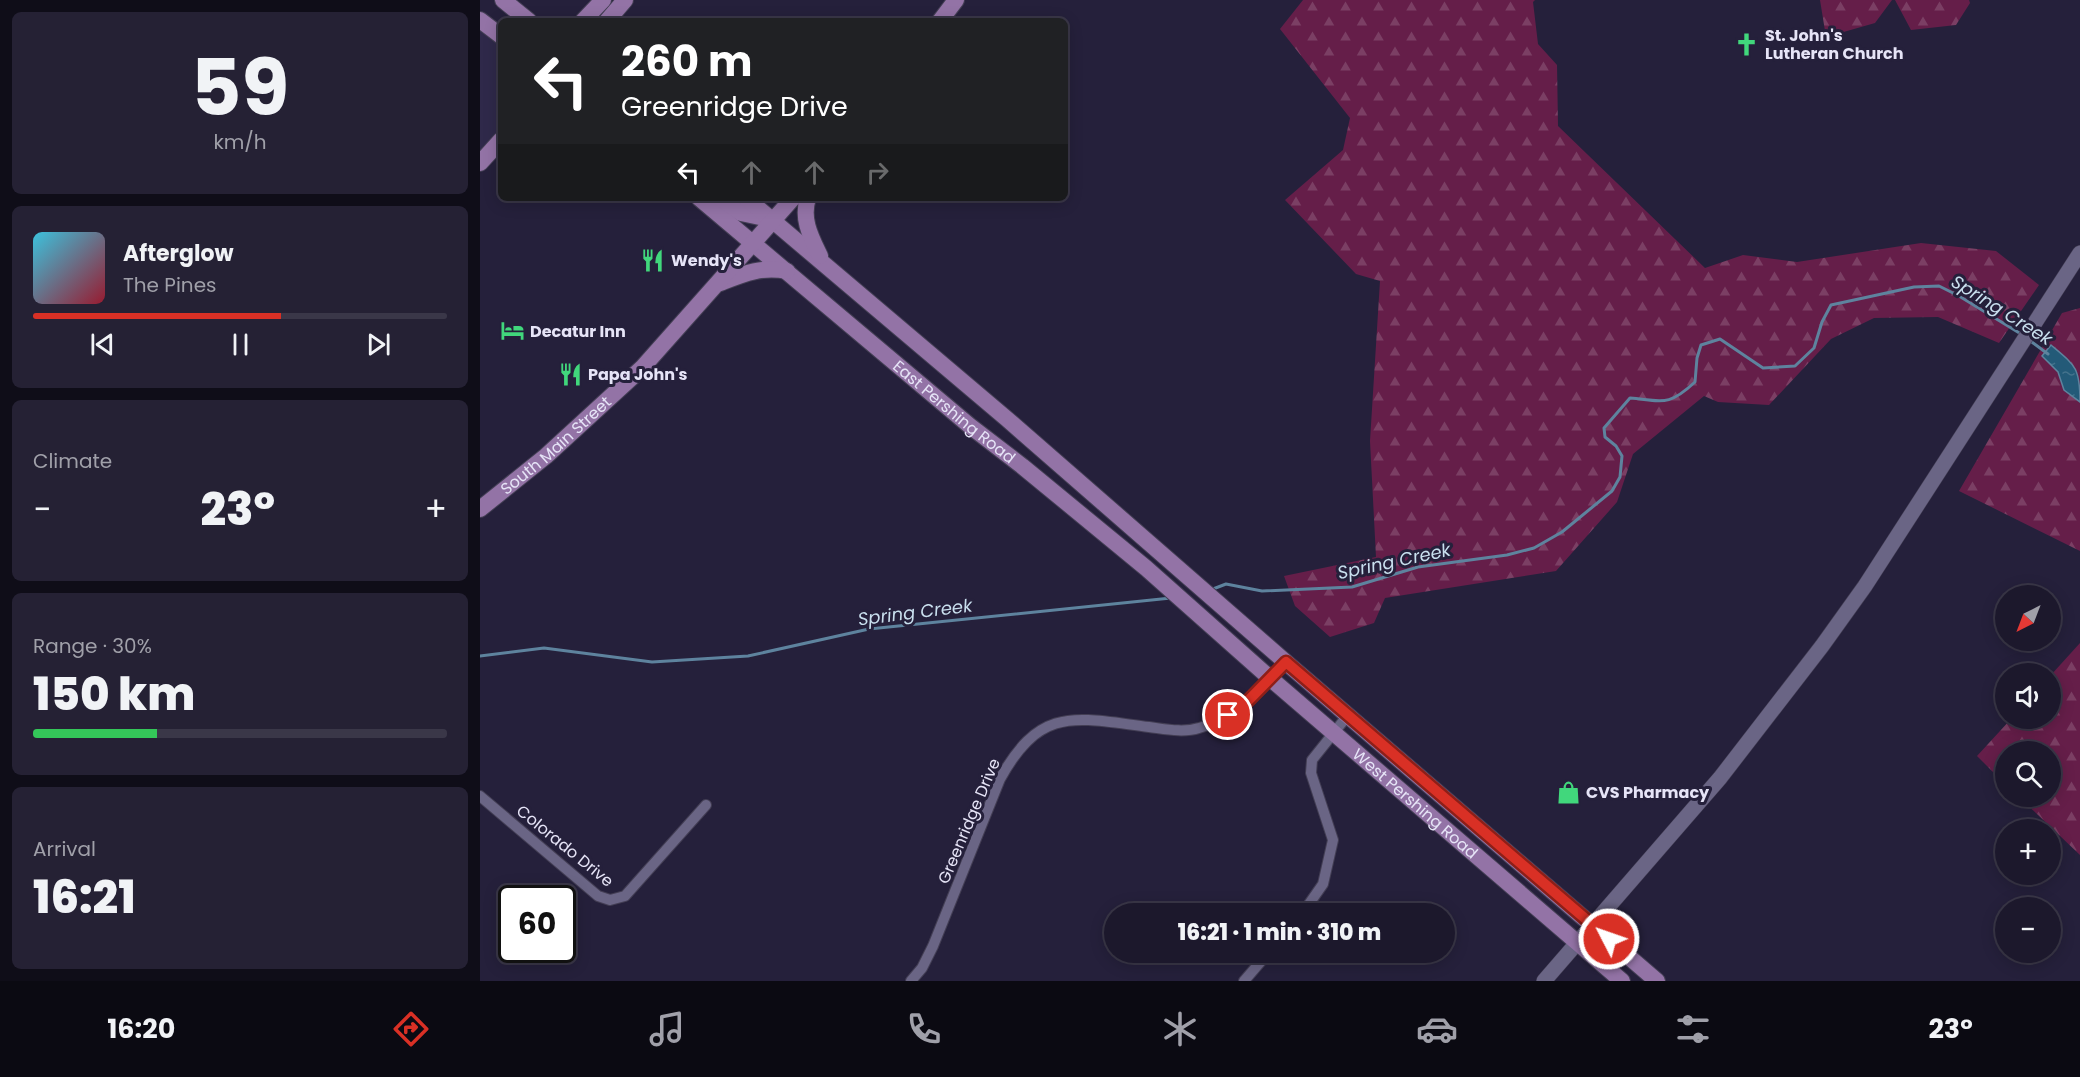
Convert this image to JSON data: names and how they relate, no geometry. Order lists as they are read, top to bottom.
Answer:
{
  "streets": {
    "main road": ["East Pershing Road", "South Main Street", "West Pershing Road"],
    "street": ["Greenridge Drive", "Colorado Drive"]
  },
  "crossings": [
    ["East Pershing Road", "South Main Street"],
    ["East Pershing Road", "West Pershing Road"],
    ["South Main Street", "West Pershing Road"],
    ["West Pershing Road", "Greenridge Drive"]
  ],
  "water": ["Spring Creek"],
  "places": {
    "church": ["St. John's Lutheran Church"],
    "restaurant": ["Wendy's", "Papa John's"],
    "hotel": ["Decatur Inn"],
    "shop": ["CVS Pharmacy"]
  },
  "north": "bottom left",
  "page": {
    "tile": [
      ["59", "km/h"],
      "Climate",
      ["Range · 30%", "150 km"],
      ["Arrival", "16:21"]
    ],
    "turn": ["260 m", "Greenridge Drive"],
    "song": ["Afterglow", "The Pines"],
    "heat": ["−", "23°", "+"],
    "map_buttons": ["+", "−"],
    "limit": "60",
    "trip": "16:21 · 1 min · 310 m",
    "tabs": ["16:20", "23°"]
  }
}
